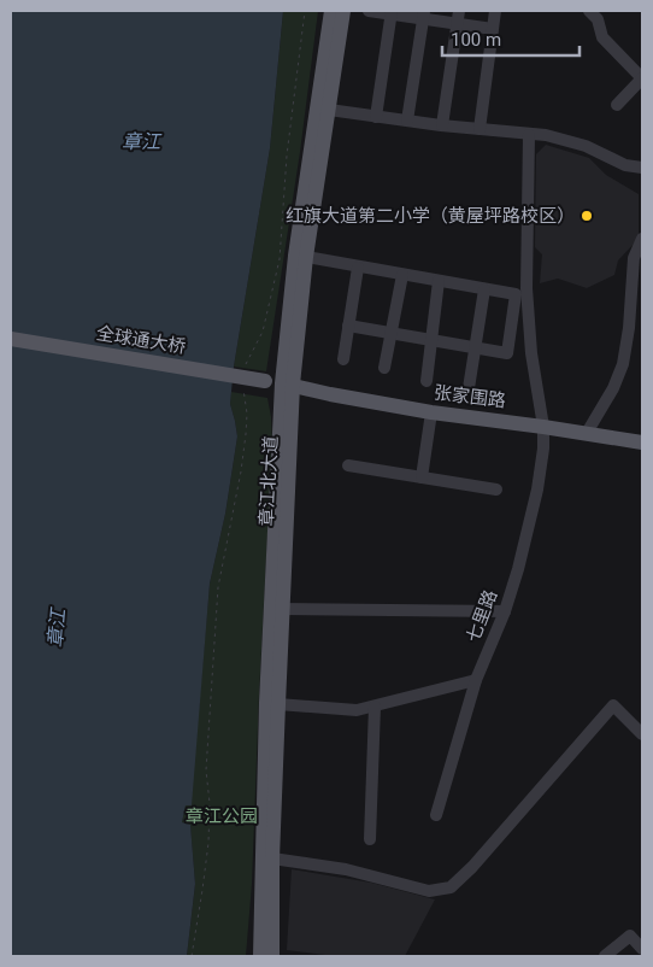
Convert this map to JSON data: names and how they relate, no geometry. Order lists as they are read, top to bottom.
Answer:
{
  "streets": {
    "main road": ["全球通大桥", "张家围路", "章江北大道"],
    "street": ["七里路"]
  },
  "crossings": [
    ["全球通大桥", "张家围路"],
    ["张家围路", "章江北大道"],
    ["张家围路", "七里路"]
  ],
  "water": ["章江"],
  "parks": ["章江公园"],
  "places": ["红旗大道第二小学（黄屋坪路校区）"],
  "scale_bar": "100 m"
}
